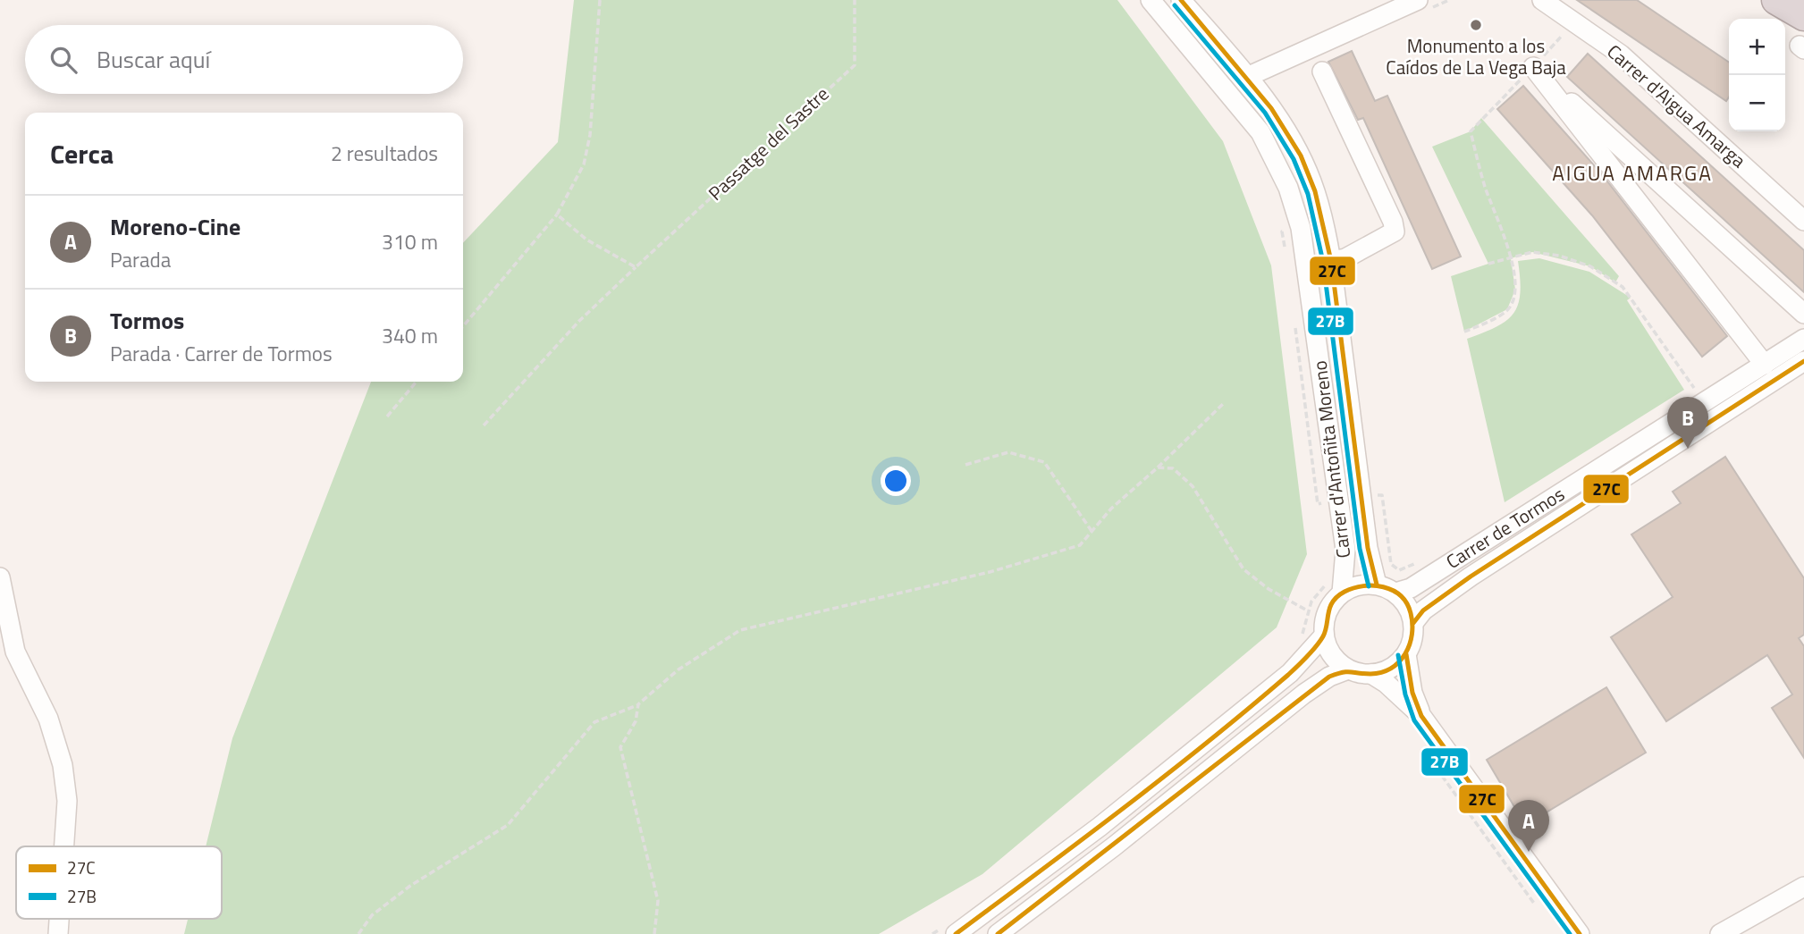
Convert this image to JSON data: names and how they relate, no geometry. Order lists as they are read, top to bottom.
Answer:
{
  "streets": {
    "street": ["Carrer d'Aigua Amarga", "Carrer d'Antoñita Moreno", "Carrer de Tormos"],
    "path": ["Passatge del Sastre"]
  },
  "crossings": [
    ["Carrer d'Antoñita Moreno", "Carrer de Tormos"]
  ],
  "districts": ["AIGUA AMARGA"],
  "places": ["Monumento a los Caídos de La Vega Baja"],
  "lines": ["transit line 27C", "transit line 27B"],
  "legend": ["27C", "27B"],
  "page": {
    "map_buttons": ["+", "−"],
    "search": "Buscar aquí",
    "heading": ["Cerca", "2 resultados"],
    "list": [
      {
        "mark": "A",
        "name": "Moreno-Cine",
        "note": "Parada",
        "value": "310 m"
      },
      {
        "mark": "B",
        "name": "Tormos",
        "note": "Parada · Carrer de Tormos",
        "value": "340 m"
      }
    ],
    "pins": ["B", "A"]
  }
}
